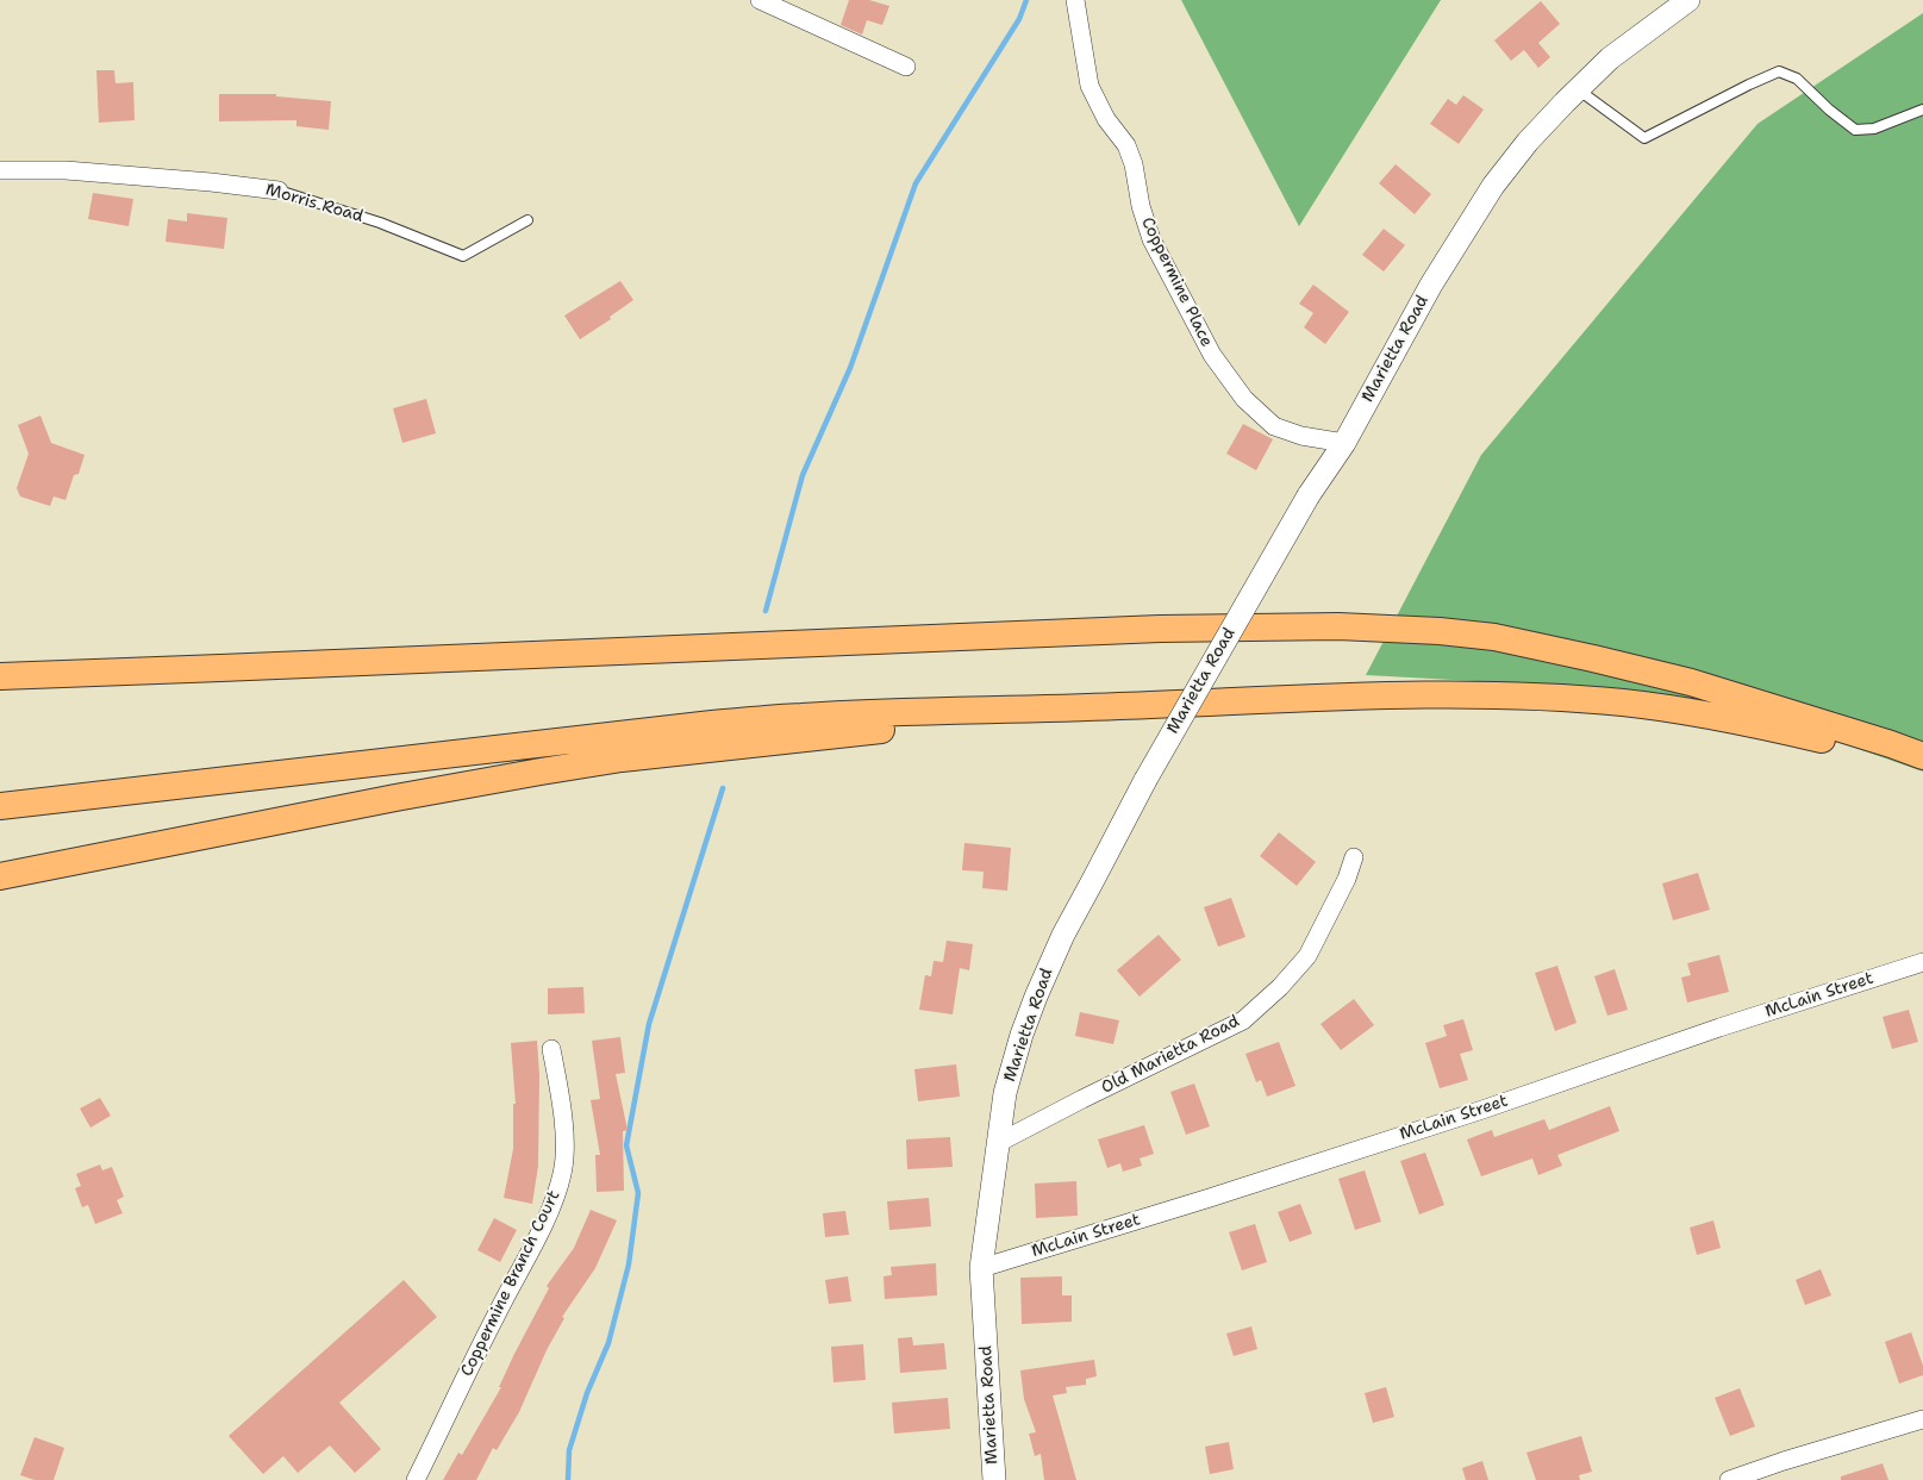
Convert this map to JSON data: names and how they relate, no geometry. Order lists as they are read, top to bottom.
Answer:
{
  "streets": {
    "street": [
      "Morris Road",
      "Coppermine Place",
      "Marietta Road",
      "McLain Street",
      "Old Marietta Road",
      "Coppermine Branch Court"
    ]
  },
  "crossings": [
    ["Coppermine Place", "Marietta Road"],
    ["Marietta Road", "McLain Street"],
    ["Marietta Road", "Old Marietta Road"]
  ]
}
